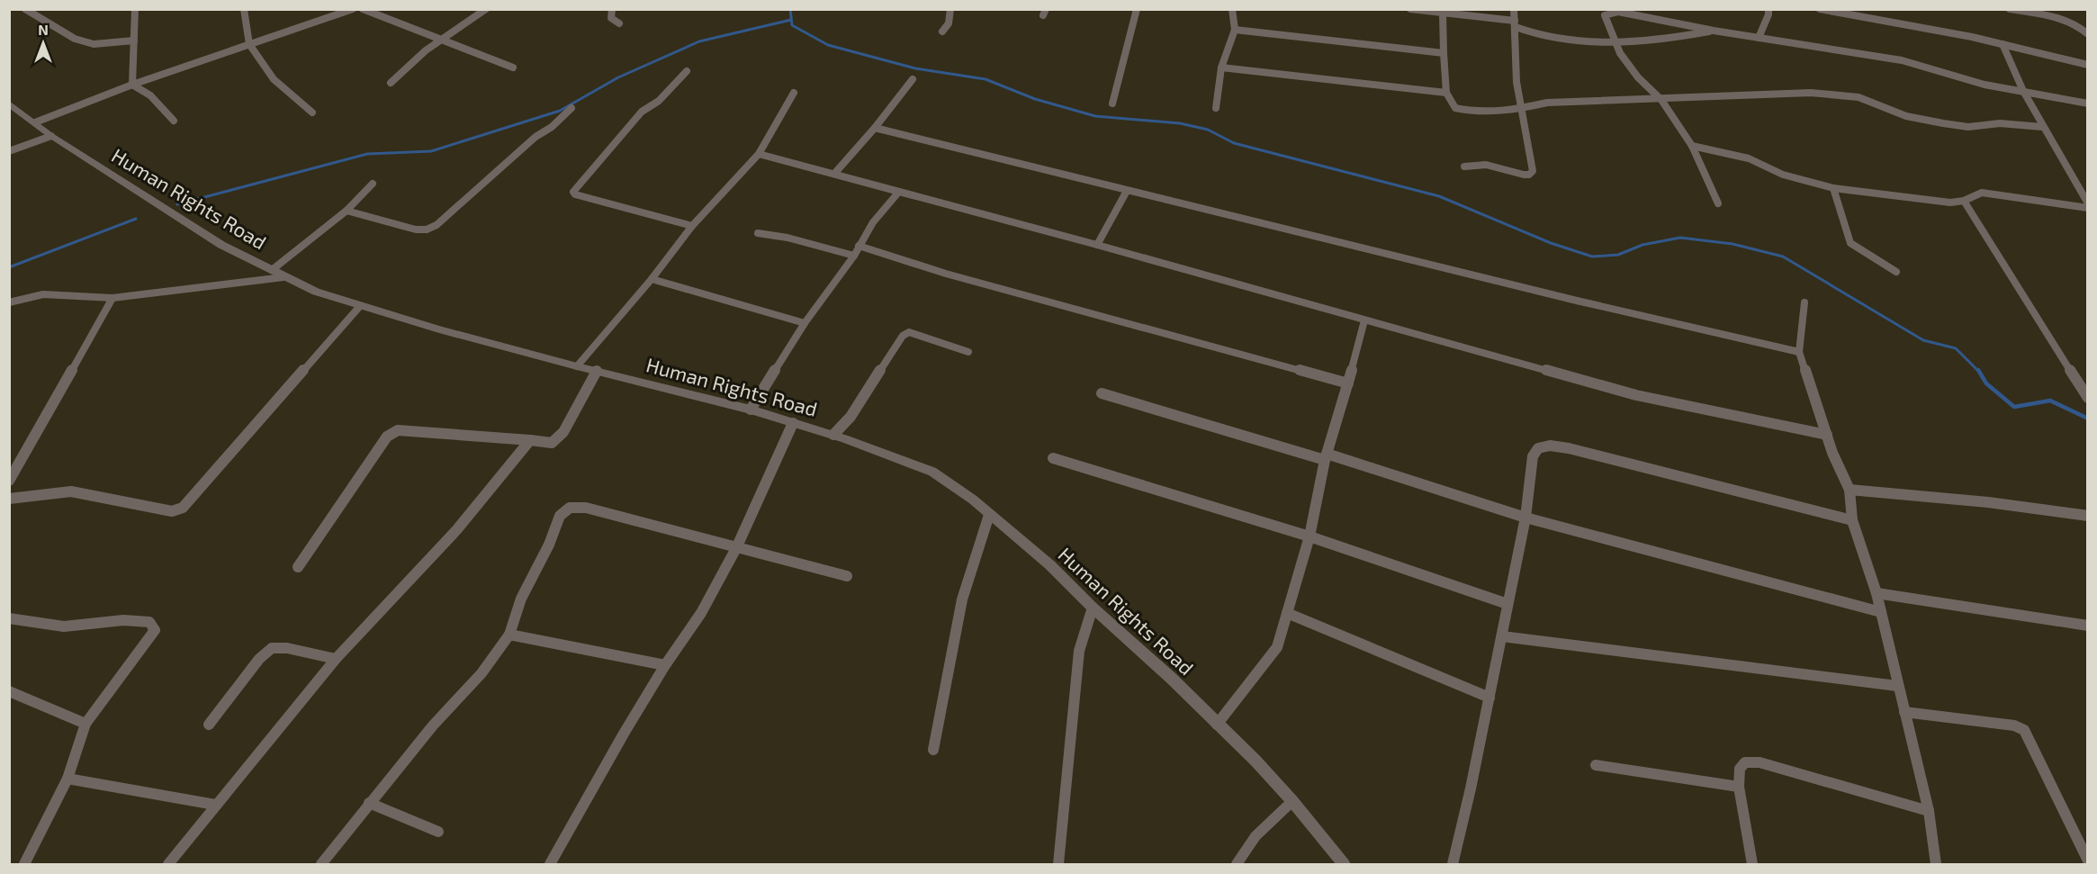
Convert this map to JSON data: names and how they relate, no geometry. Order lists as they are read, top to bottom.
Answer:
{
  "streets": {
    "street": ["Human Rights Road"]
  },
  "north": "top"
}
